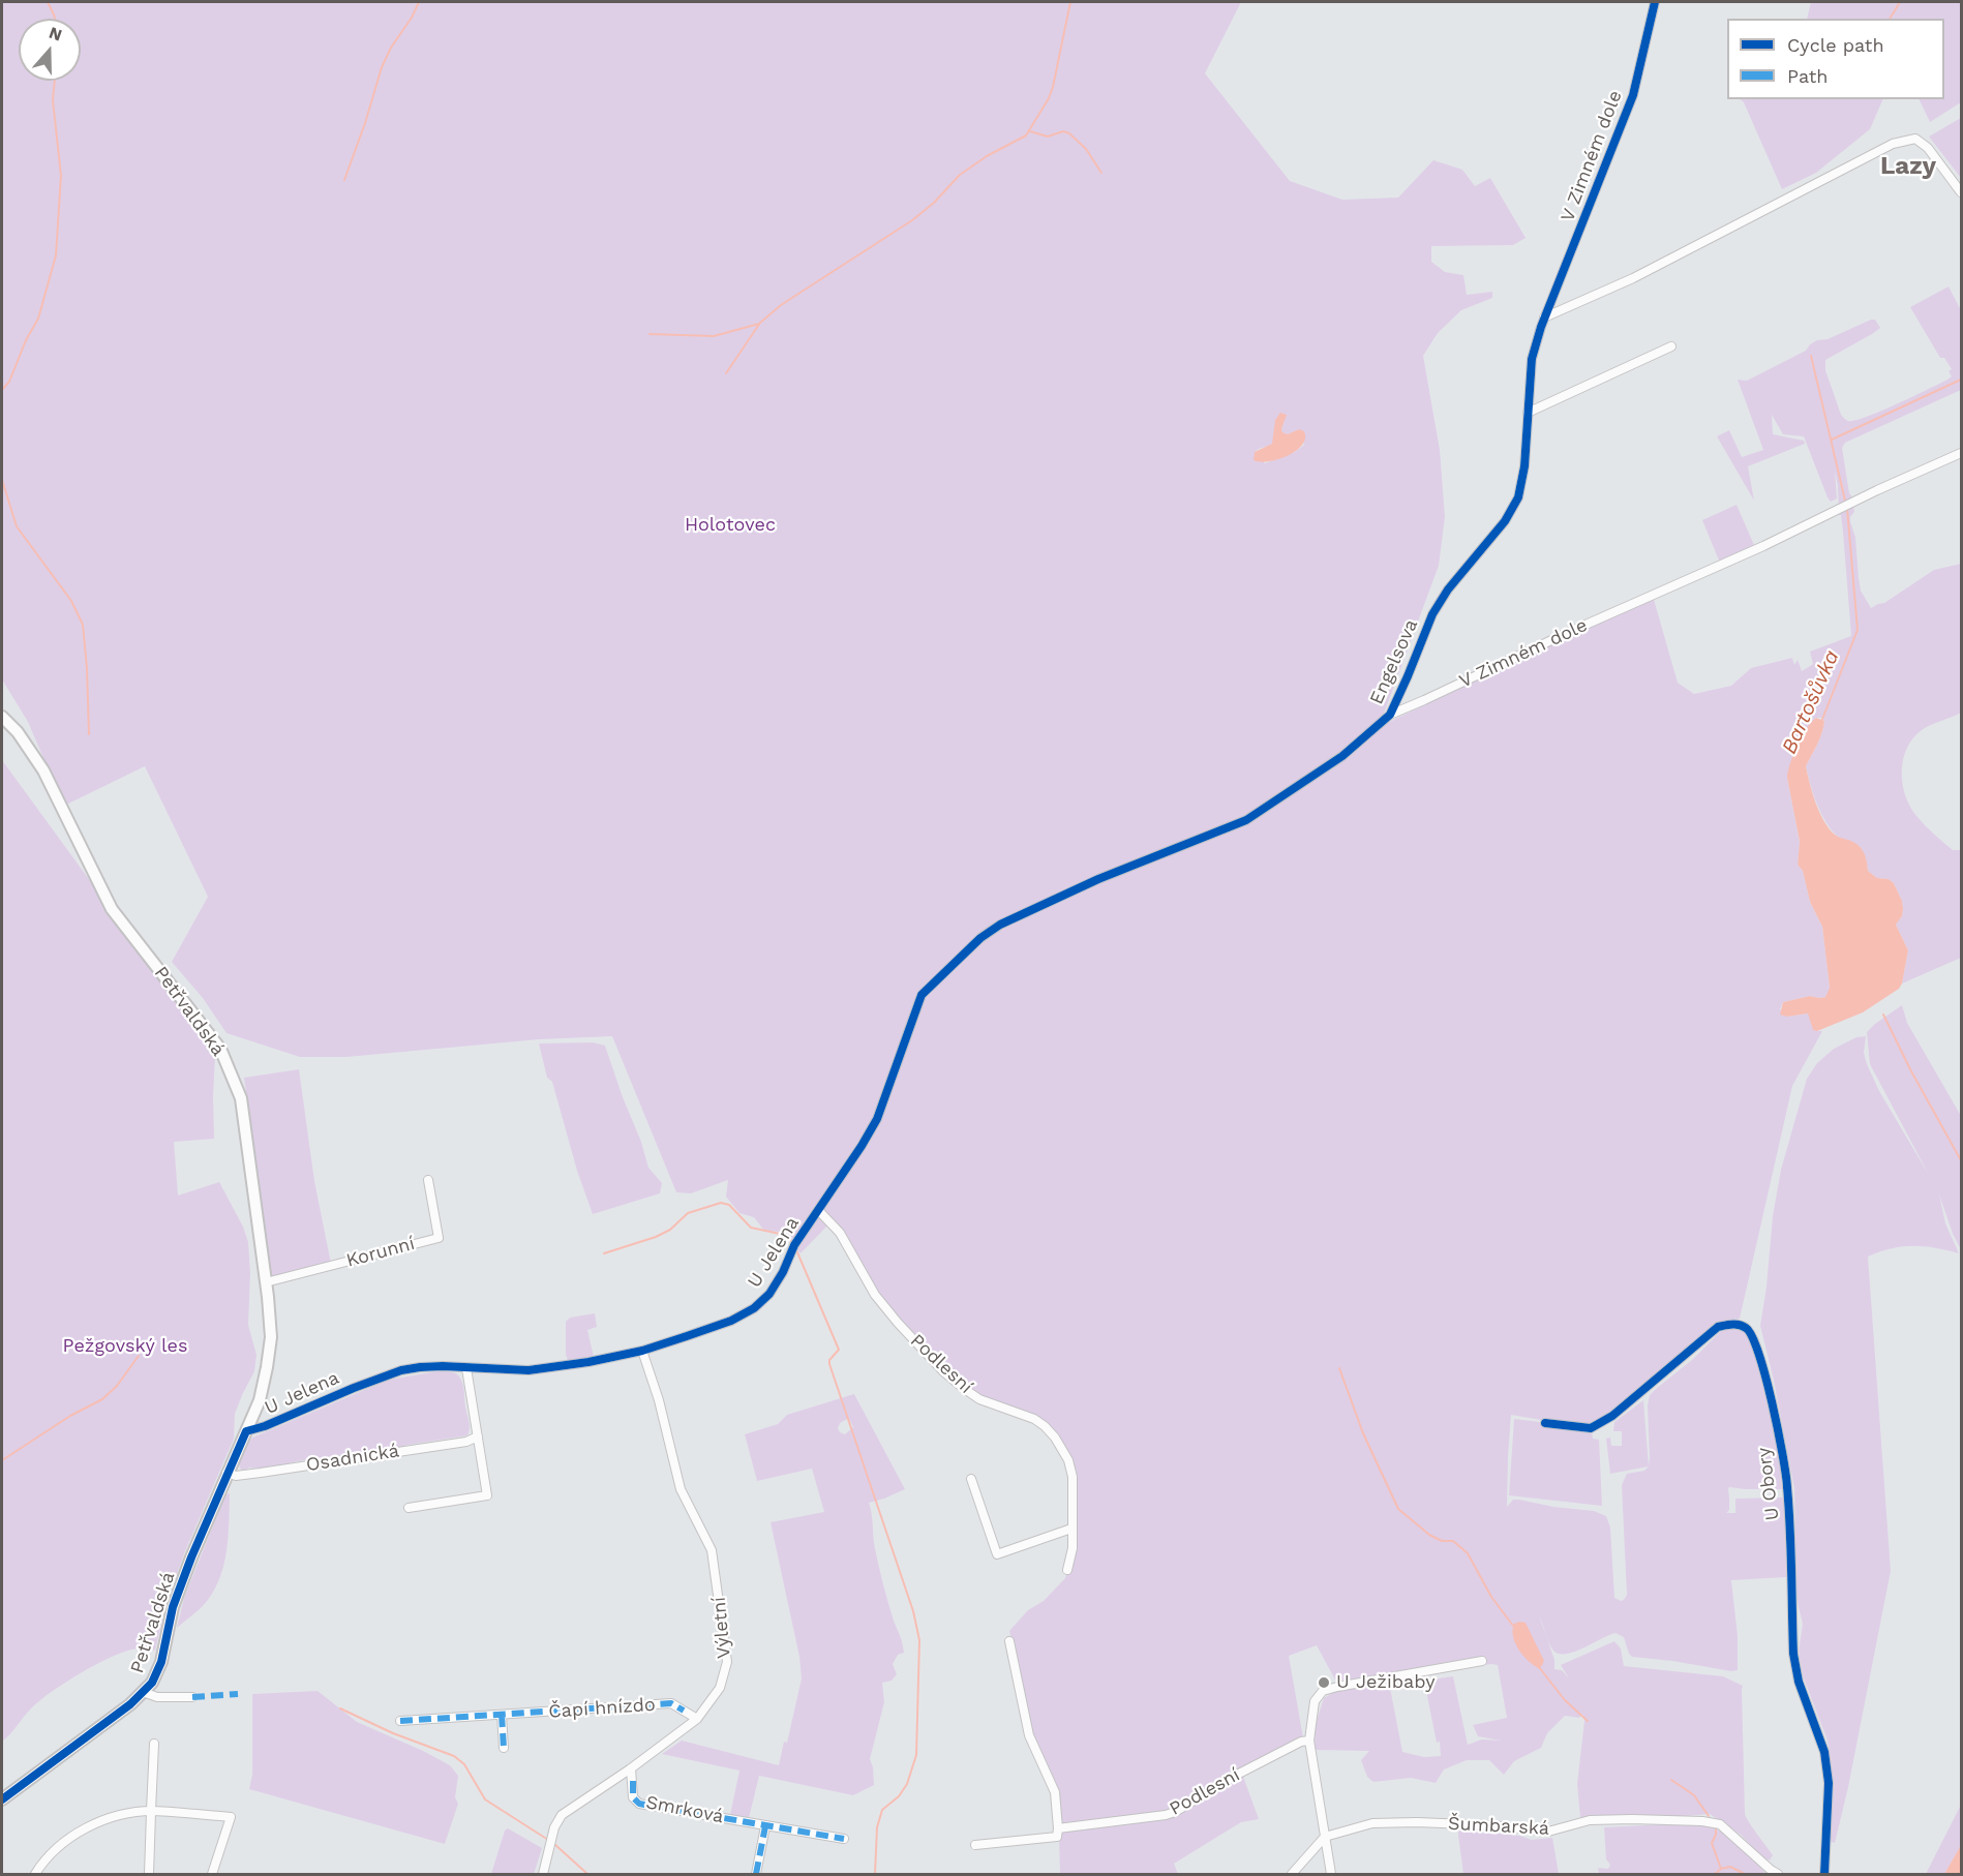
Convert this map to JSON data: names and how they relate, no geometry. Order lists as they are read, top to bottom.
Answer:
{
  "streets": {
    "street": [
      "V Zimném dole",
      "Engelsova",
      "Petřvaldská",
      "Korunní",
      "U Jelena",
      "Podlesní",
      "Osadnická",
      "U Obory",
      "Výletní",
      "Čapí hnízdo",
      "Smrková",
      "Šumbarská"
    ]
  },
  "crossings": [
    ["V Zimném dole", "Engelsova"],
    ["Engelsova", "U Jelena"],
    ["Petřvaldská", "Korunní"],
    ["Petřvaldská", "U Jelena"],
    ["Petřvaldská", "Osadnická"],
    ["U Jelena", "Podlesní"],
    ["U Jelena", "Výletní"],
    ["Výletní", "Čapí hnízdo"],
    ["Výletní", "Smrková"]
  ],
  "districts": ["Lazy"],
  "water": ["Bartošůvka"],
  "parks": ["Holotovec", "Pežgovský les"],
  "places": ["U Ježibaby"],
  "legend": ["Cycle path", "Path"],
  "north": "top"
}
